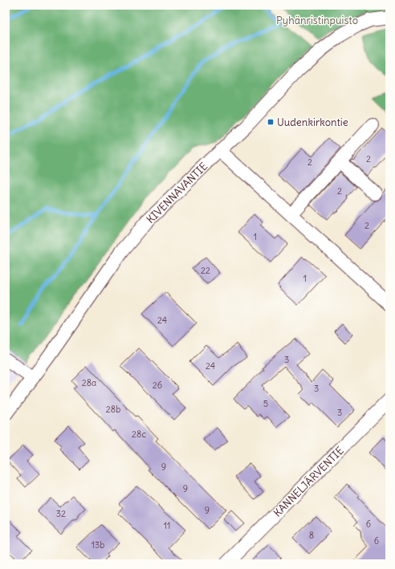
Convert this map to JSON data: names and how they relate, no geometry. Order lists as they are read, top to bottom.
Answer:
{
  "streets": {
    "street": ["KIVENNAVANTIE", "KANNELJÄRVENTIE"]
  },
  "parks": ["Pyhänristinpuisto"],
  "places": {
    "transit": ["Uudenkirkontie"]
  },
  "house_numbers": [
    "2",
    "2",
    "2",
    "2",
    "1",
    "22",
    "1",
    "24",
    "3",
    "24",
    "28a",
    "26",
    "3",
    "5",
    "28b",
    "3",
    "28c",
    "9",
    "9",
    "9",
    "32",
    "6",
    "11",
    "8",
    "6",
    "13b"
  ]
}
